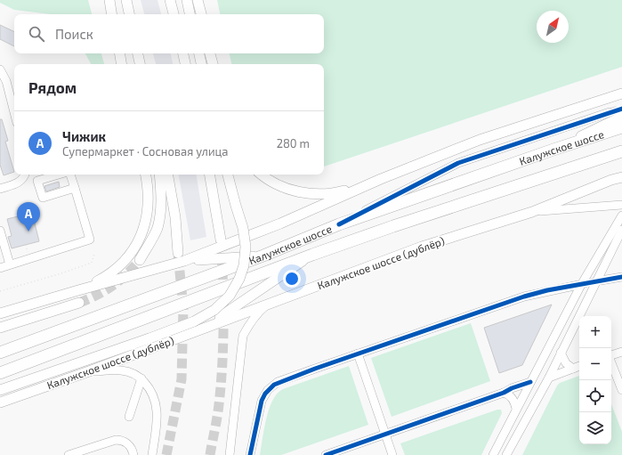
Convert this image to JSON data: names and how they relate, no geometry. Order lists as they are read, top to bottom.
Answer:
{
  "streets": {
    "highway": ["Калужское шоссе"],
    "main road": ["Калужское шоссе (дублёр)"]
  },
  "north": "top right",
  "page": {
    "search": "Поиск",
    "heading": "Рядом",
    "list": [
      {
        "mark": "A",
        "name": "Чижик",
        "note": "Супермаркет · Сосновая улица",
        "value": "280 m"
      }
    ],
    "pins": "A",
    "map_buttons": ["+", "−"]
  }
}
